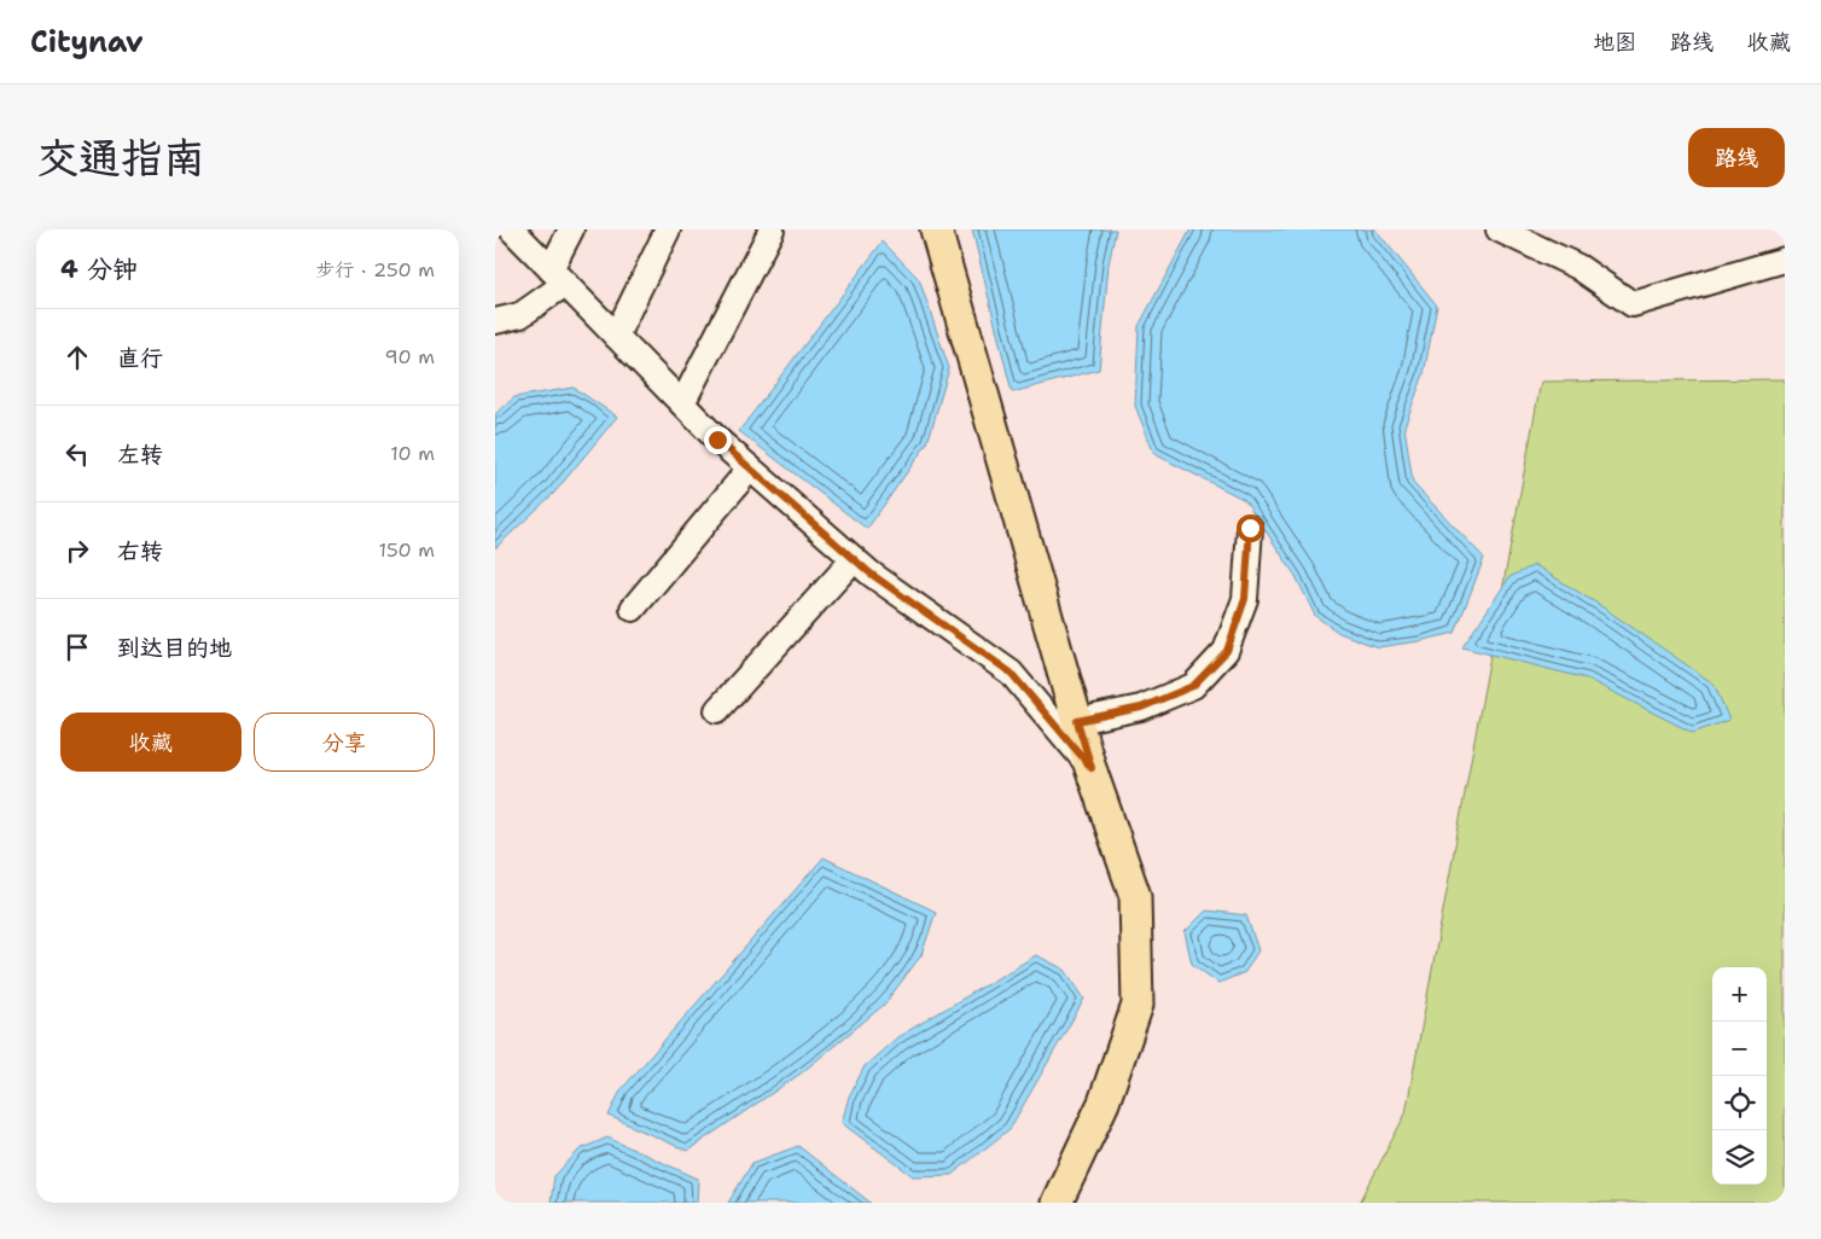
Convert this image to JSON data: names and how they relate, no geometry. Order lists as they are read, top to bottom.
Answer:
{
  "page": {
    "header": "Citynav",
    "nav": ["地图", "路线", "收藏"],
    "buttons": [
      "路线",
      ["收藏", "分享"]
    ],
    "title": "交通指南",
    "heading": ["4 分钟", "步行 · 250 m"],
    "list": [
      ["直行", "90 m"],
      ["左转", "10 m"],
      ["右转", "150 m"],
      "到达目的地"
    ],
    "map_buttons": ["+", "−"]
  }
}
